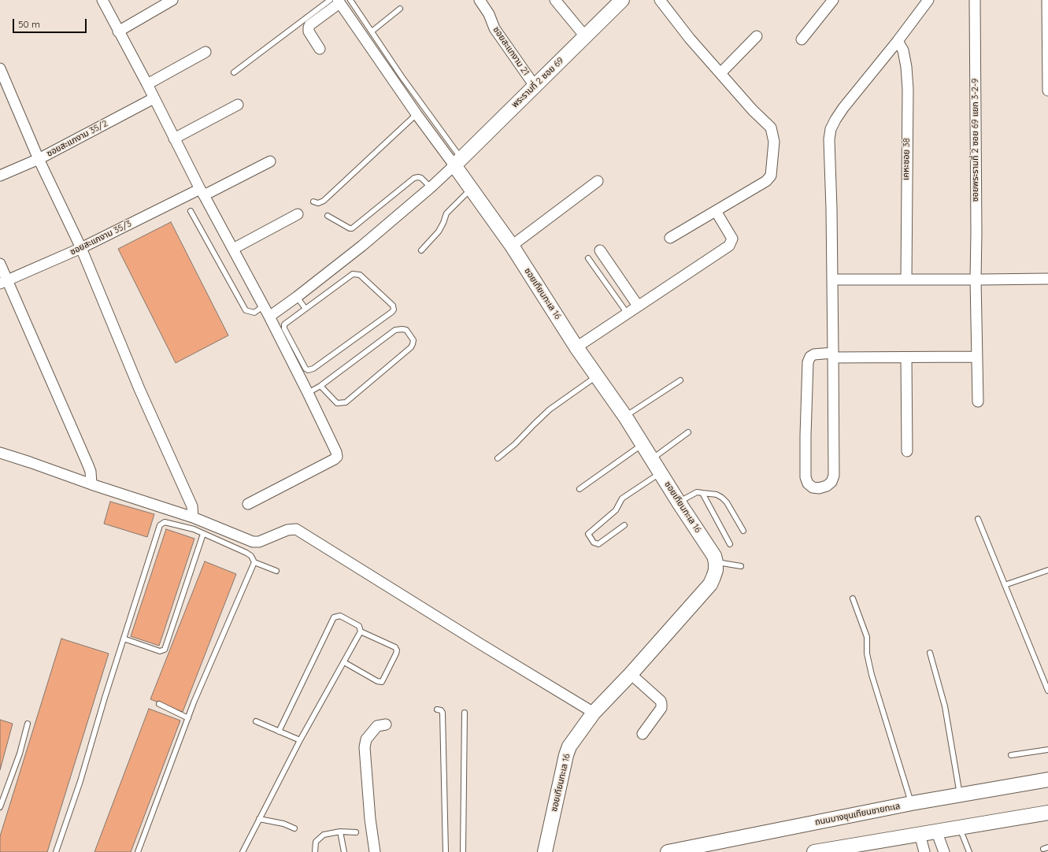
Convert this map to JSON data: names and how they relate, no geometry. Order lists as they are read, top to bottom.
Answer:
{
  "streets": {
    "street": [
      "ซอยสะแกงาม 21",
      "พระรามที่ 2 ซอย 69",
      "ซอยสะแกงาม 35/2",
      "ซอยพระรามที่ 2 ซอย 69 แยก 3-2-9",
      "เคหะซอย 38",
      "ซอยสะแกงาม 35/3",
      "ซอยเทียนทะเล 16",
      "ถนนบางขุนเทียนชายทะเล"
    ]
  },
  "crossings": [
    ["ซอยสะแกงาม 21", "พระรามที่ 2 ซอย 69"],
    ["พระรามที่ 2 ซอย 69", "ซอยเทียนทะเล 16"]
  ],
  "scale_bar": "50 m"
}
